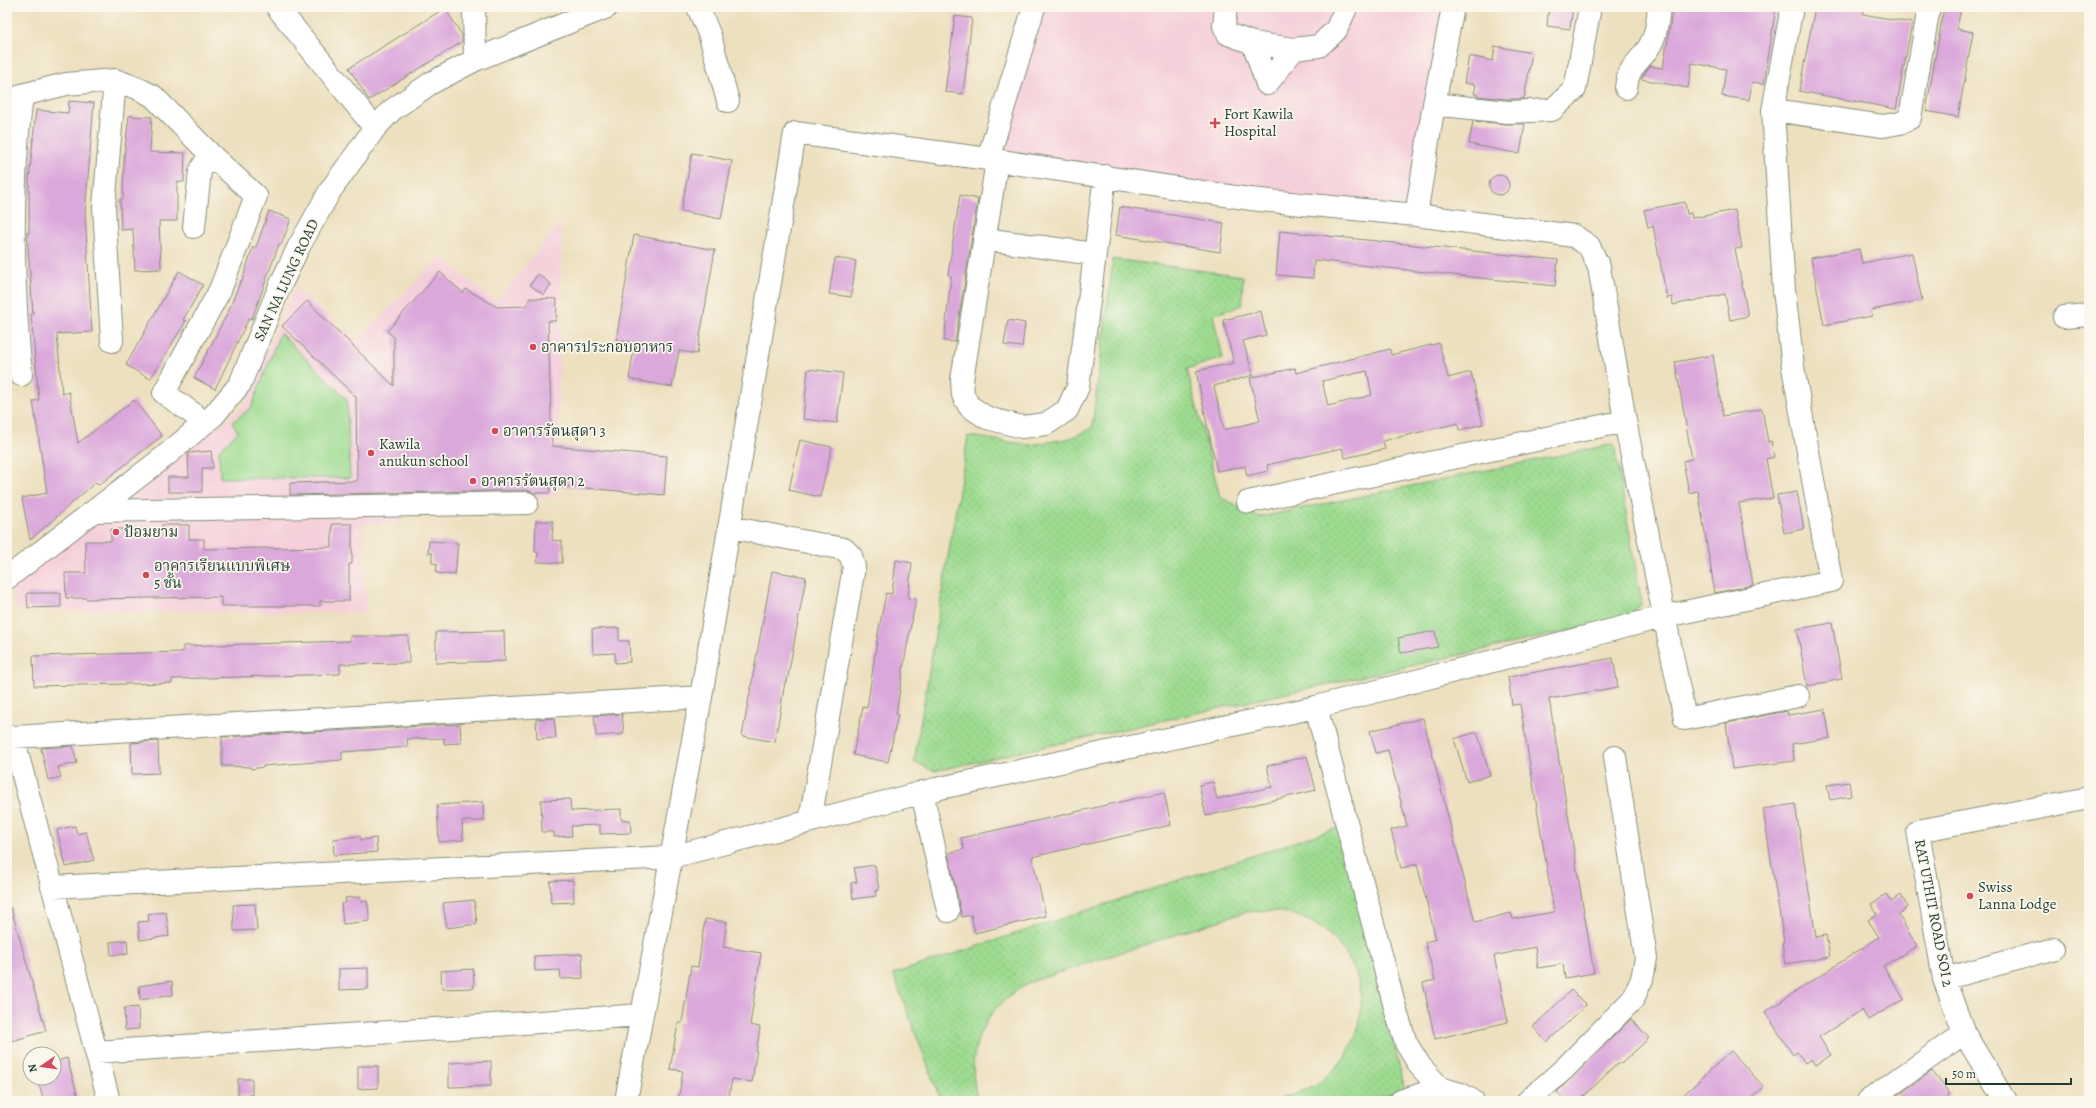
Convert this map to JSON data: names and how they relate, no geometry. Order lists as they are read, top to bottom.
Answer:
{
  "streets": {
    "street": ["SAN NA LUNG ROAD", "RAT UTHIT ROAD SOI 2"]
  },
  "places": {
    "health": ["Fort Kawila Hospital"],
    "other": [
      "อาคารประกอบอาหาร",
      "อาคารรัตนสุดา 3",
      "Kawila anukun school",
      "อาคารรัตนสุดา 2",
      "ป้อมยาม",
      "อาคารเรียนแบบพิเศษ 5 ชั้น",
      "Swiss Lanna Lodge"
    ]
  },
  "scale_bar": "50 m",
  "north": "left"
}
